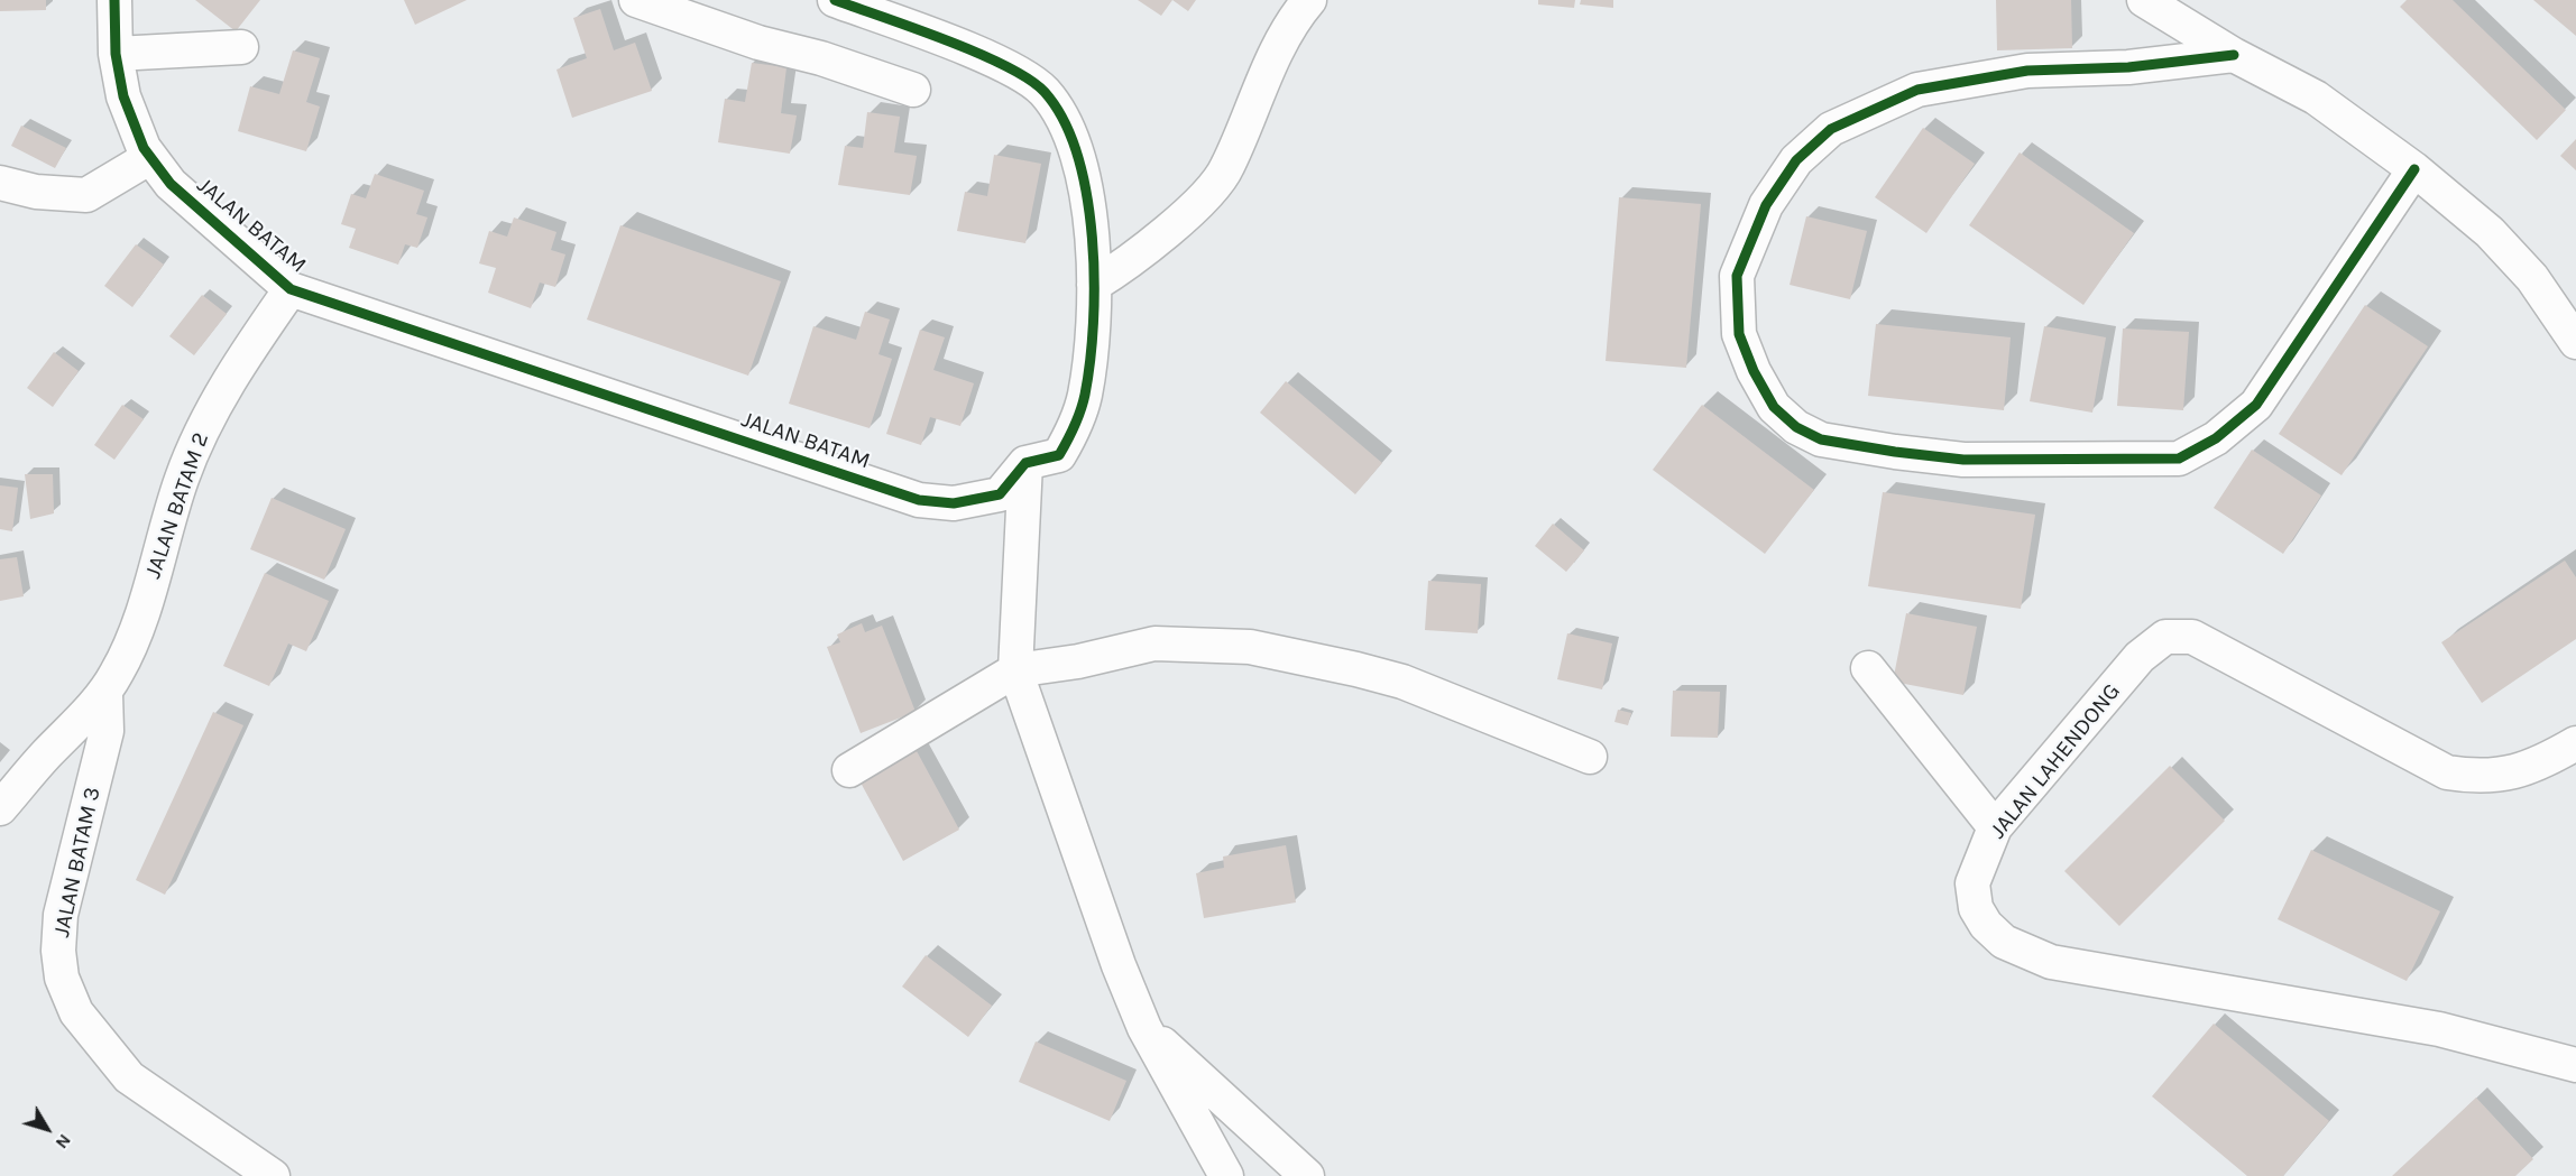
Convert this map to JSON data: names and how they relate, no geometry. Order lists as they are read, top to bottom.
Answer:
{
  "streets": {
    "street": [
      "JALAN BATAM",
      "JALAN BATAM 2",
      "JALAN LAHENDONG",
      "JALAN BATAM 3"
    ]
  },
  "crossings": [
    ["JALAN BATAM", "JALAN BATAM 2"],
    ["JALAN BATAM 2", "JALAN BATAM 3"]
  ],
  "north": "bottom right"
}
